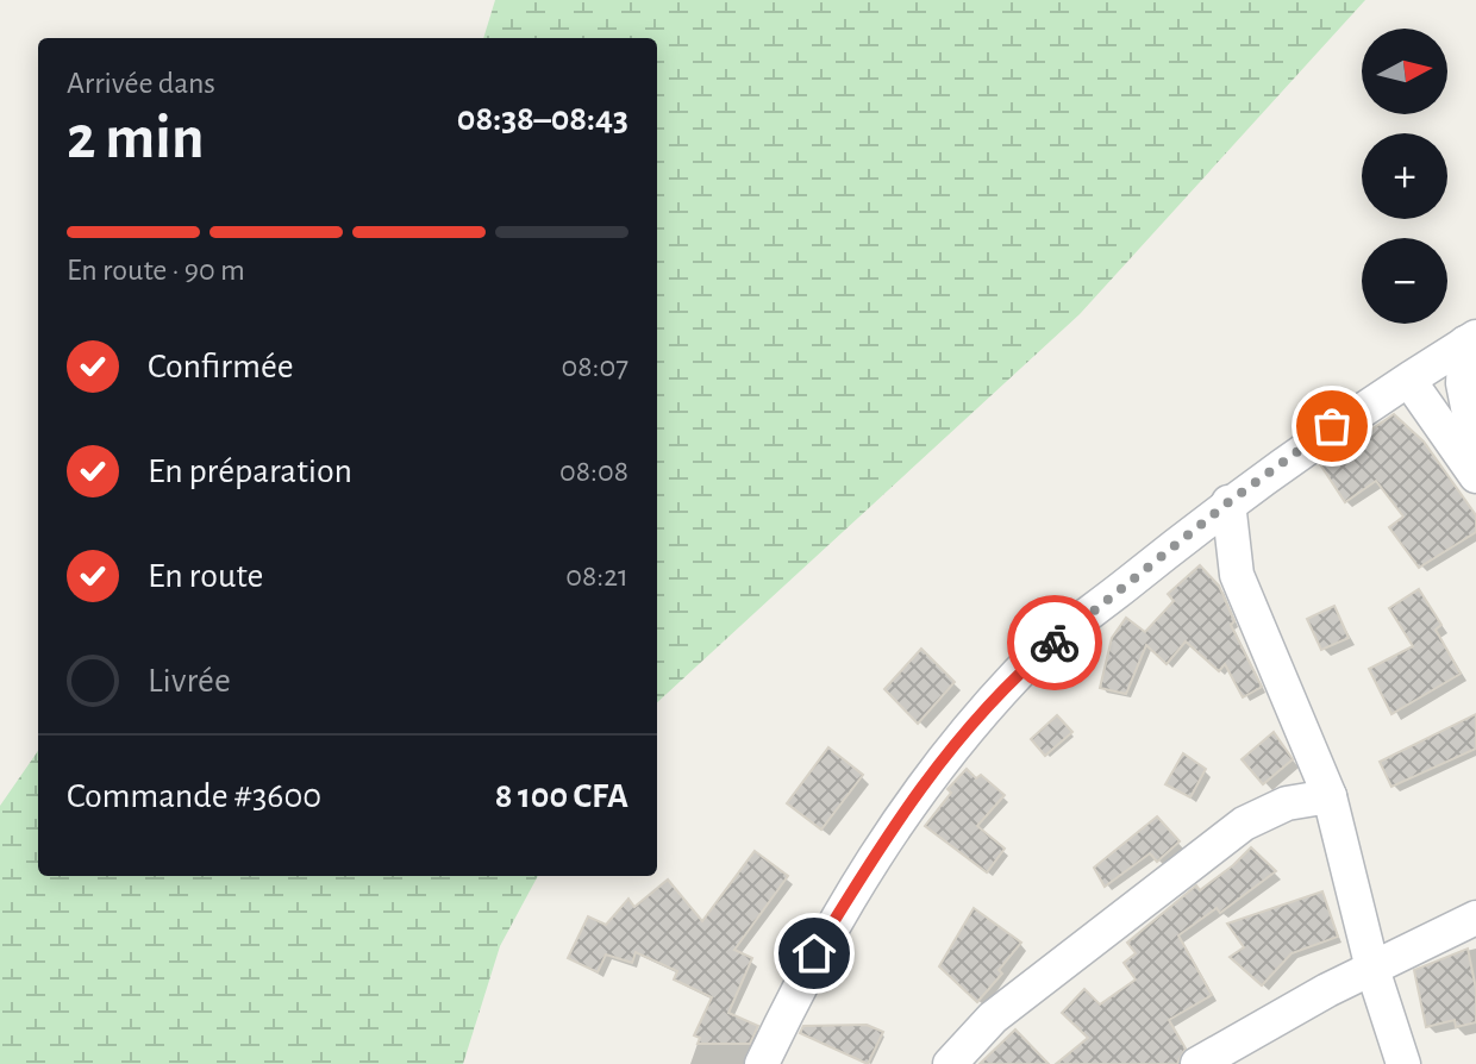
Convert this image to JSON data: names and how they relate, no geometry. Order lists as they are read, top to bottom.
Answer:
{
  "north": "right",
  "page": {
    "map_buttons": ["+", "−"],
    "heading": ["2 min", "Arrivée dans", "08:38–08:43"],
    "panel": ["Commande #3600", "8 100 CFA"],
    "bar": "En route · 90 m",
    "list": [
      ["Confirmée", "08:07"],
      ["En préparation", "08:08"],
      ["En route", "08:21"],
      "Livrée"
    ]
  }
}
